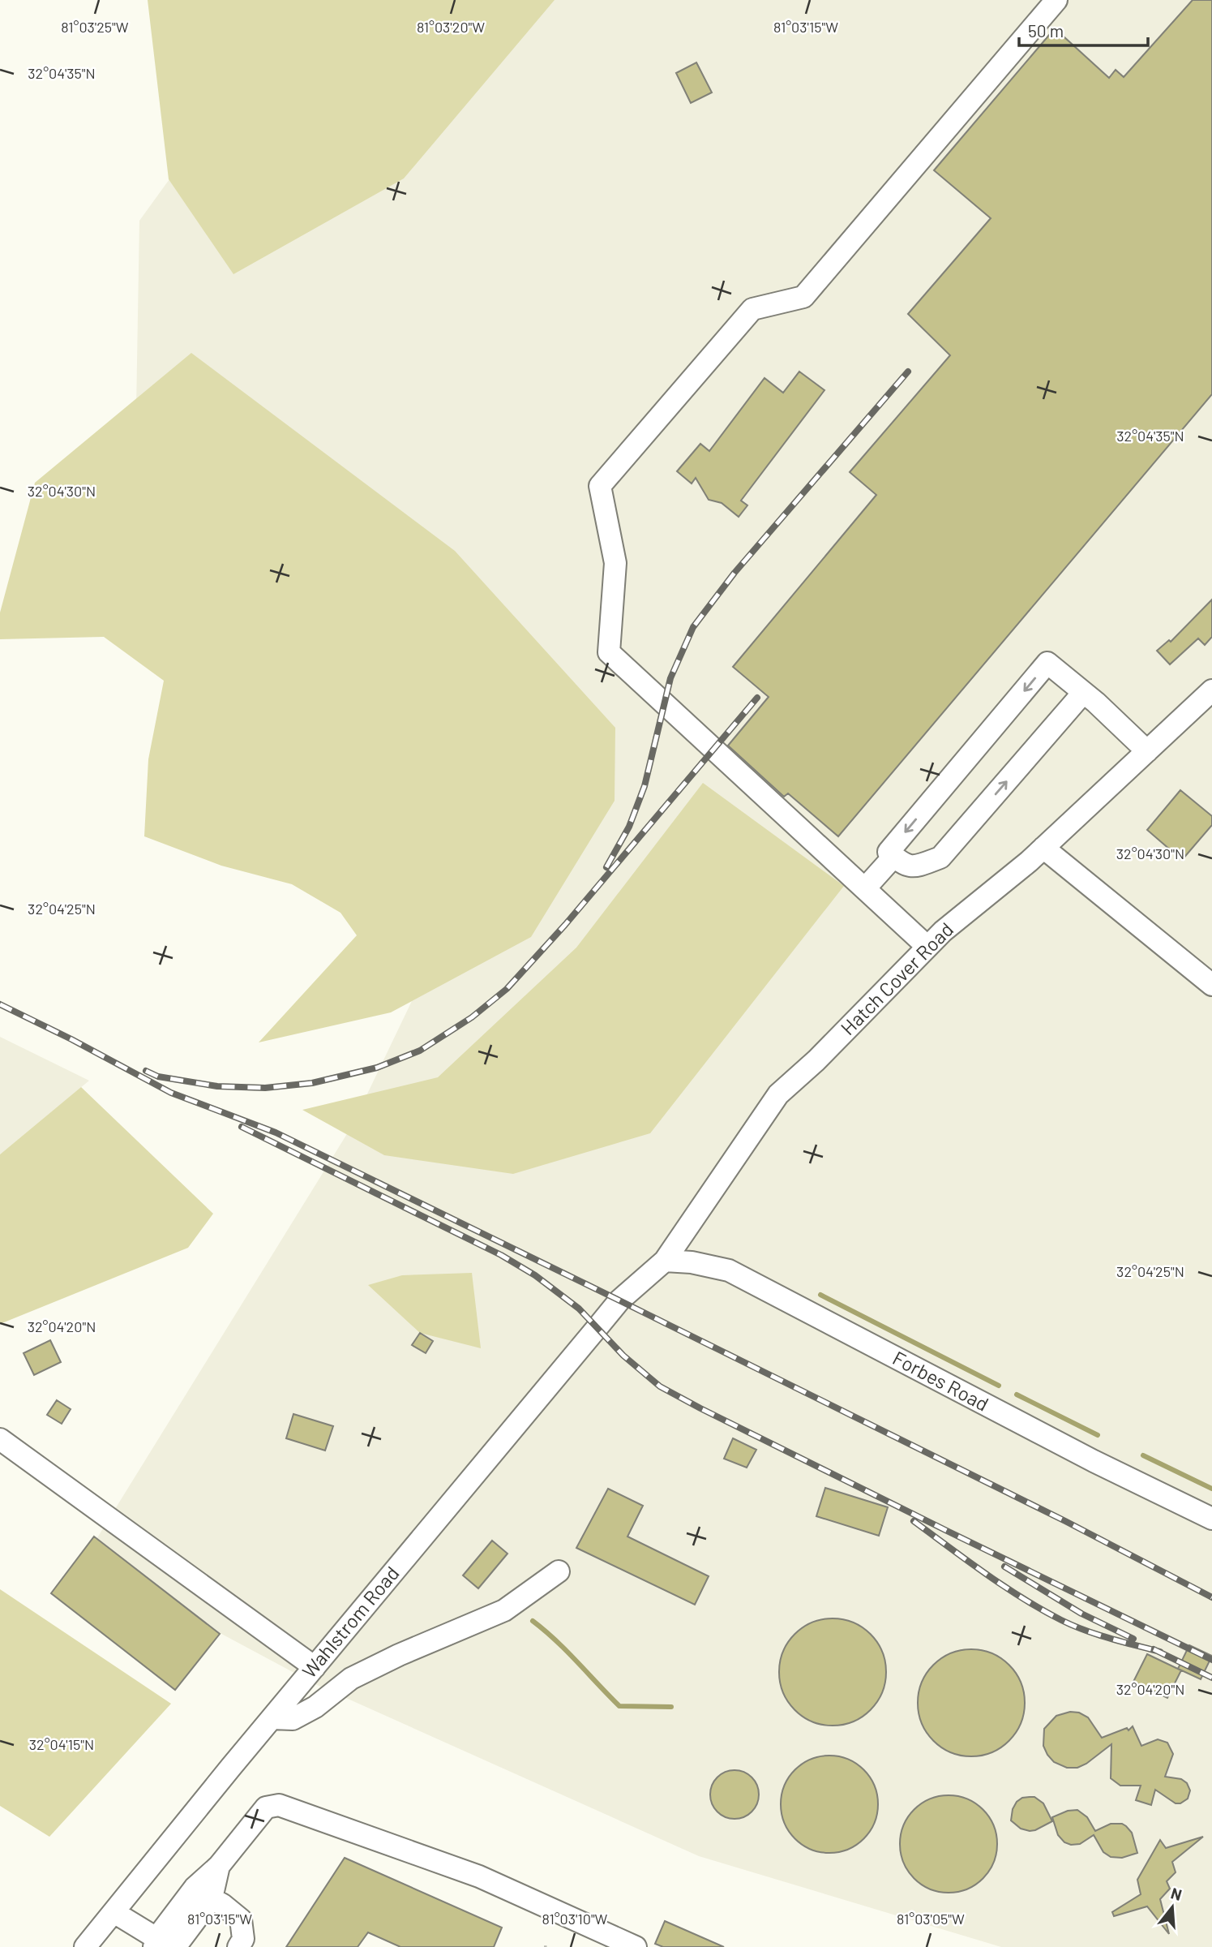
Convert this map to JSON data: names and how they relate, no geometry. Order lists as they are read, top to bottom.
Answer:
{
  "streets": {
    "street": ["Hatch Cover Road", "Forbes Road", "Wahlstrom Road"]
  },
  "crossings": [
    ["Hatch Cover Road", "Forbes Road"],
    ["Hatch Cover Road", "Wahlstrom Road"]
  ],
  "scale_bar": "50 m",
  "north": "top",
  "coordinates": [
    "81°03'25\"W",
    "81°03'20\"W",
    "81°03'15\"W",
    "32°04'35\"N",
    "32°04'30\"N",
    "32°04'25\"N",
    "32°04'20\"N",
    "32°04'15\"N",
    "81°03'10\"W",
    "81°03'05\"W"
  ]
}
